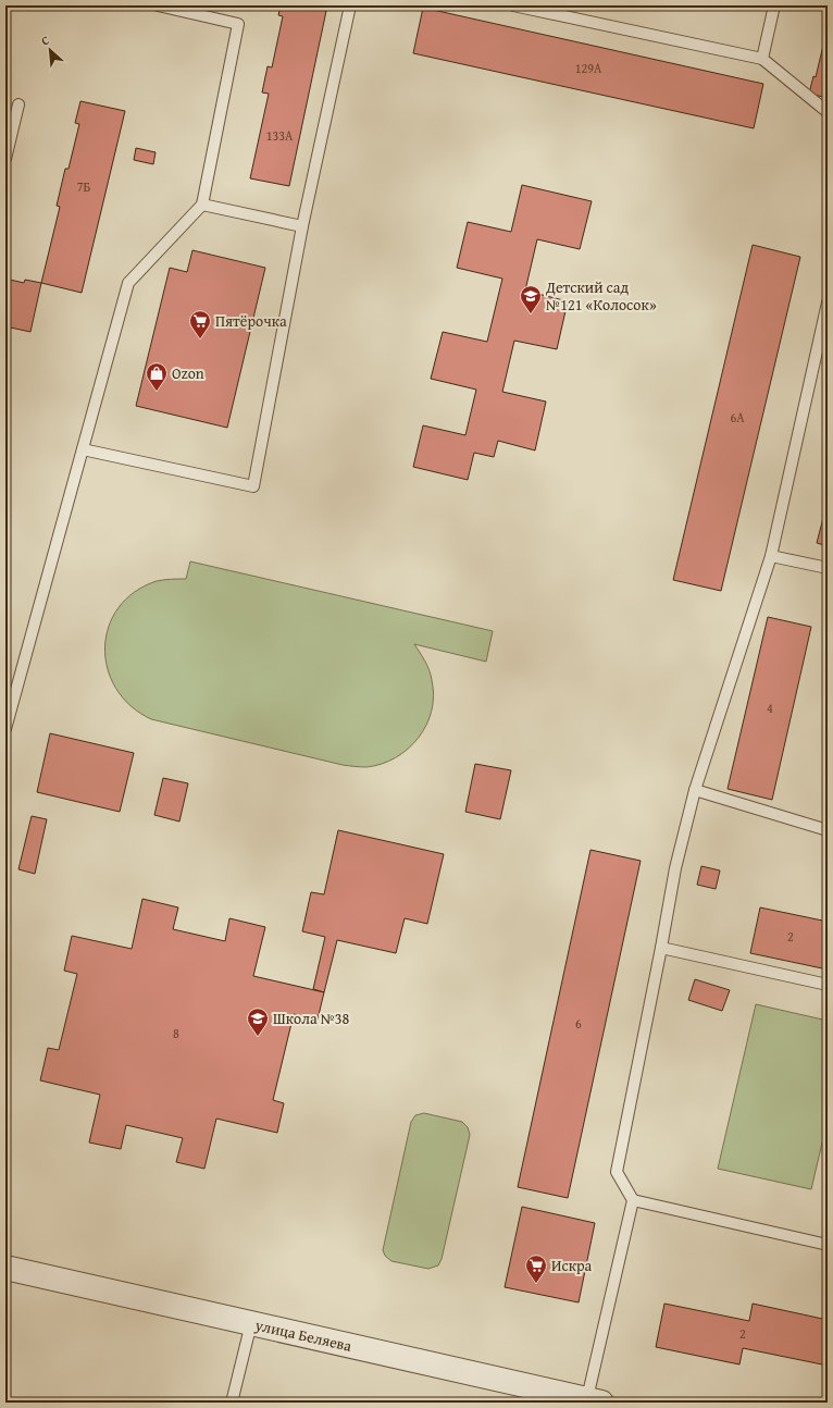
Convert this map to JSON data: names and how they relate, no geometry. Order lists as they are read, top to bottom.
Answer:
{
  "streets": {
    "street": ["улица Беляева"]
  },
  "places": {
    "school or university": ["Детский сад №121 «Колосок»", "Школа №38"],
    "supermarket": ["Пятёрочка", "Искра"],
    "shop": ["Ozon"]
  },
  "house_numbers": [
    "129А",
    "133А",
    "7Б",
    "6А",
    "4",
    "2",
    "6",
    "8",
    "2"
  ],
  "north": "top left"
}
